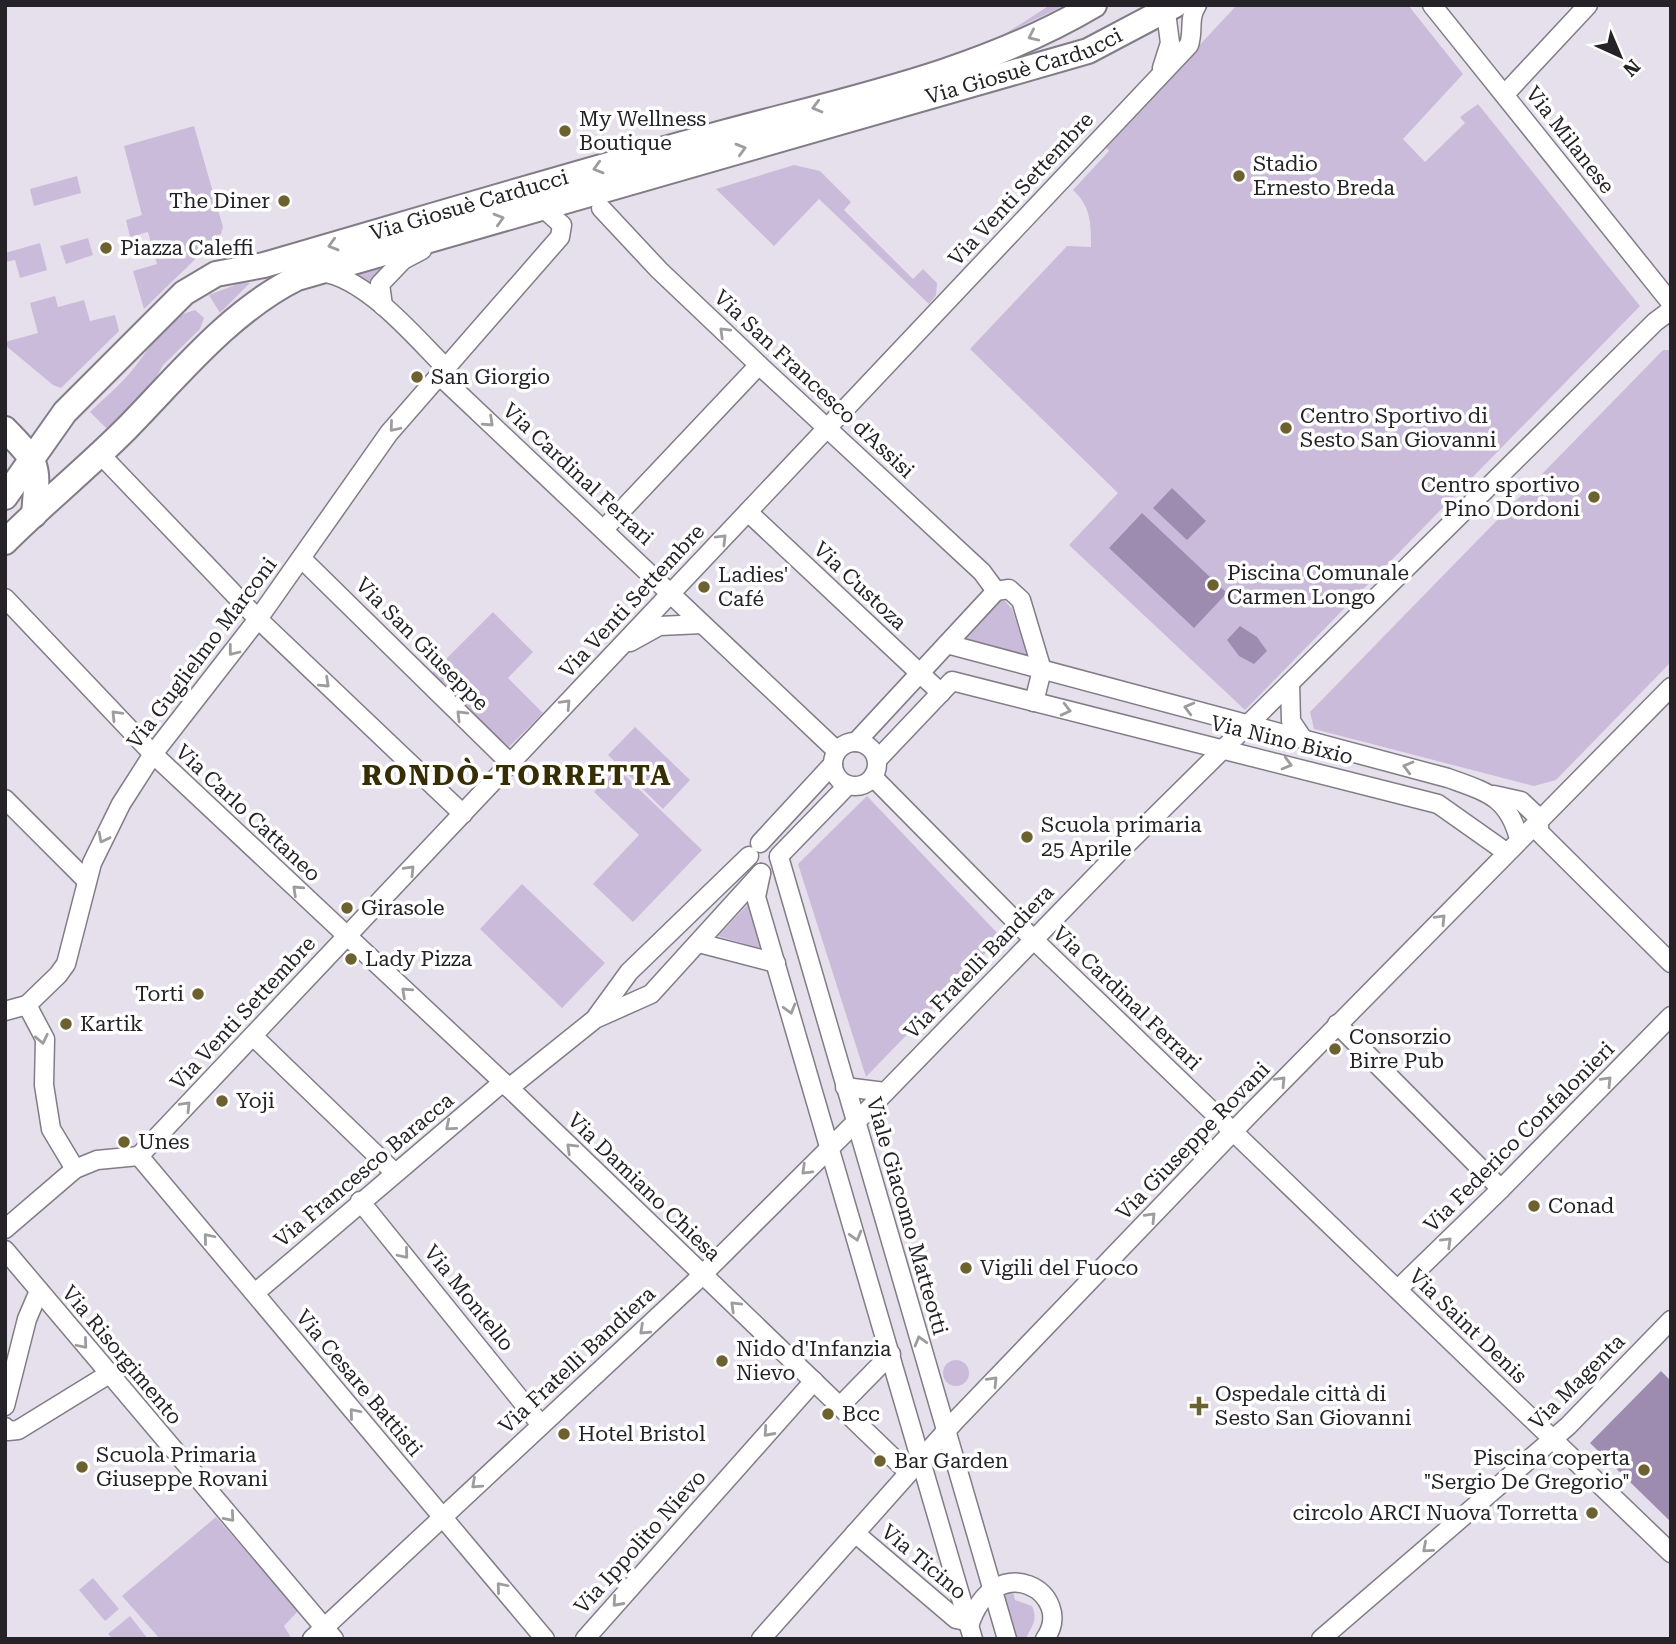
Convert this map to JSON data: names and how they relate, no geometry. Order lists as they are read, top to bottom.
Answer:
{
  "streets": {
    "main road": ["Via Giosuè Carducci"],
    "street": [
      "Via Milanese",
      "Via Venti Settembre",
      "Via San Francesco d'Assisi",
      "Via Cardinal Ferrari",
      "Via Custoza",
      "Via San Giuseppe",
      "Via Guglielmo Marconi",
      "Via Nino Bixio",
      "Via Carlo Cattaneo",
      "Via Fratelli Bandiera",
      "Via Federico Confalonieri",
      "Via Giuseppe Rovani",
      "Via Francesco Baracca",
      "Via Damiano Chiesa",
      "Viale Giacomo Matteotti",
      "Via Montello",
      "Via Saint Denis",
      "Via Risorgimento",
      "Via Magenta",
      "Via Cesare Battisti",
      "Via Ippolito Nievo",
      "Via Ticino"
    ]
  },
  "crossings": [
    ["Via Giosuè Carducci", "Via Venti Settembre"],
    ["Via Giosuè Carducci", "Via Cardinal Ferrari"],
    ["Via Giosuè Carducci", "Via Guglielmo Marconi"],
    ["Via Venti Settembre", "Via San Francesco d'Assisi"],
    ["Via Venti Settembre", "Via Cardinal Ferrari"],
    ["Via Venti Settembre", "Via Custoza"],
    ["Via Venti Settembre", "Via San Giuseppe"],
    ["Via Venti Settembre", "Via Carlo Cattaneo"],
    ["Via Venti Settembre", "Via Damiano Chiesa"],
    ["Via Venti Settembre", "Via Cesare Battisti"],
    ["Via Cardinal Ferrari", "Via Guglielmo Marconi"],
    ["Via Cardinal Ferrari", "Via Fratelli Bandiera"],
    ["Via Cardinal Ferrari", "Via Giuseppe Rovani"],
    ["Via Cardinal Ferrari", "Via Francesco Baracca"],
    ["Via Cardinal Ferrari", "Via Saint Denis"],
    ["Via Custoza", "Via Nino Bixio"],
    ["Via San Giuseppe", "Via Guglielmo Marconi"],
    ["Via Guglielmo Marconi", "Via Carlo Cattaneo"],
    ["Via Nino Bixio", "Via Fratelli Bandiera"],
    ["Via Nino Bixio", "Via Giuseppe Rovani"],
    ["Via Carlo Cattaneo", "Via Damiano Chiesa"],
    ["Via Fratelli Bandiera", "Via Damiano Chiesa"],
    ["Via Fratelli Bandiera", "Viale Giacomo Matteotti"],
    ["Via Fratelli Bandiera", "Via Montello"],
    ["Via Fratelli Bandiera", "Via Risorgimento"],
    ["Via Fratelli Bandiera", "Via Cesare Battisti"],
    ["Via Federico Confalonieri", "Via Saint Denis"],
    ["Via Giuseppe Rovani", "Via Damiano Chiesa"],
    ["Via Giuseppe Rovani", "Viale Giacomo Matteotti"],
    ["Via Giuseppe Rovani", "Via Saint Denis"],
    ["Via Giuseppe Rovani", "Via Ticino"],
    ["Via Francesco Baracca", "Via Damiano Chiesa"],
    ["Via Francesco Baracca", "Viale Giacomo Matteotti"],
    ["Via Francesco Baracca", "Via Montello"],
    ["Via Francesco Baracca", "Via Cesare Battisti"],
    ["Via Damiano Chiesa", "Via Ippolito Nievo"],
    ["Via Saint Denis", "Via Magenta"]
  ],
  "one_way": [
    "Via Venti Settembre",
    "Via San Francesco d'Assisi",
    "Via Guglielmo Marconi",
    "Via Carlo Cattaneo",
    "Via Federico Confalonieri",
    "Via Giuseppe Rovani",
    "Via Montello",
    "Via Risorgimento",
    "Via Magenta",
    "Via Cesare Battisti",
    "Via Ippolito Nievo"
  ],
  "districts": ["RONDÒ-TORRETTA"],
  "places": {
    "other": [
      "My Wellness Boutique",
      "Stadio Ernesto Breda",
      "The Diner",
      "Piazza Caleffi",
      "San Giorgio",
      "Centro Sportivo di Sesto San Giovanni",
      "Centro sportivo Pino Dordoni",
      "Piscina Comunale Carmen Longo",
      "Ladies' Café",
      "Scuola primaria 25 Aprile",
      "Girasole",
      "Lady Pizza",
      "Torti",
      "Kartik",
      "Consorzio Birre Pub",
      "Yoji",
      "Unes",
      "Conad",
      "Vigili del Fuoco",
      "Nido d'Infanzia Nievo",
      "Bcc",
      "Hotel Bristol",
      "Bar Garden",
      "Scuola Primaria Giuseppe Rovani",
      "Piscina coperta \"Sergio De Gregorio\"",
      "circolo ARCI Nuova Torretta"
    ],
    "health": ["Ospedale città di Sesto San Giovanni"]
  },
  "north": "bottom right"
}
